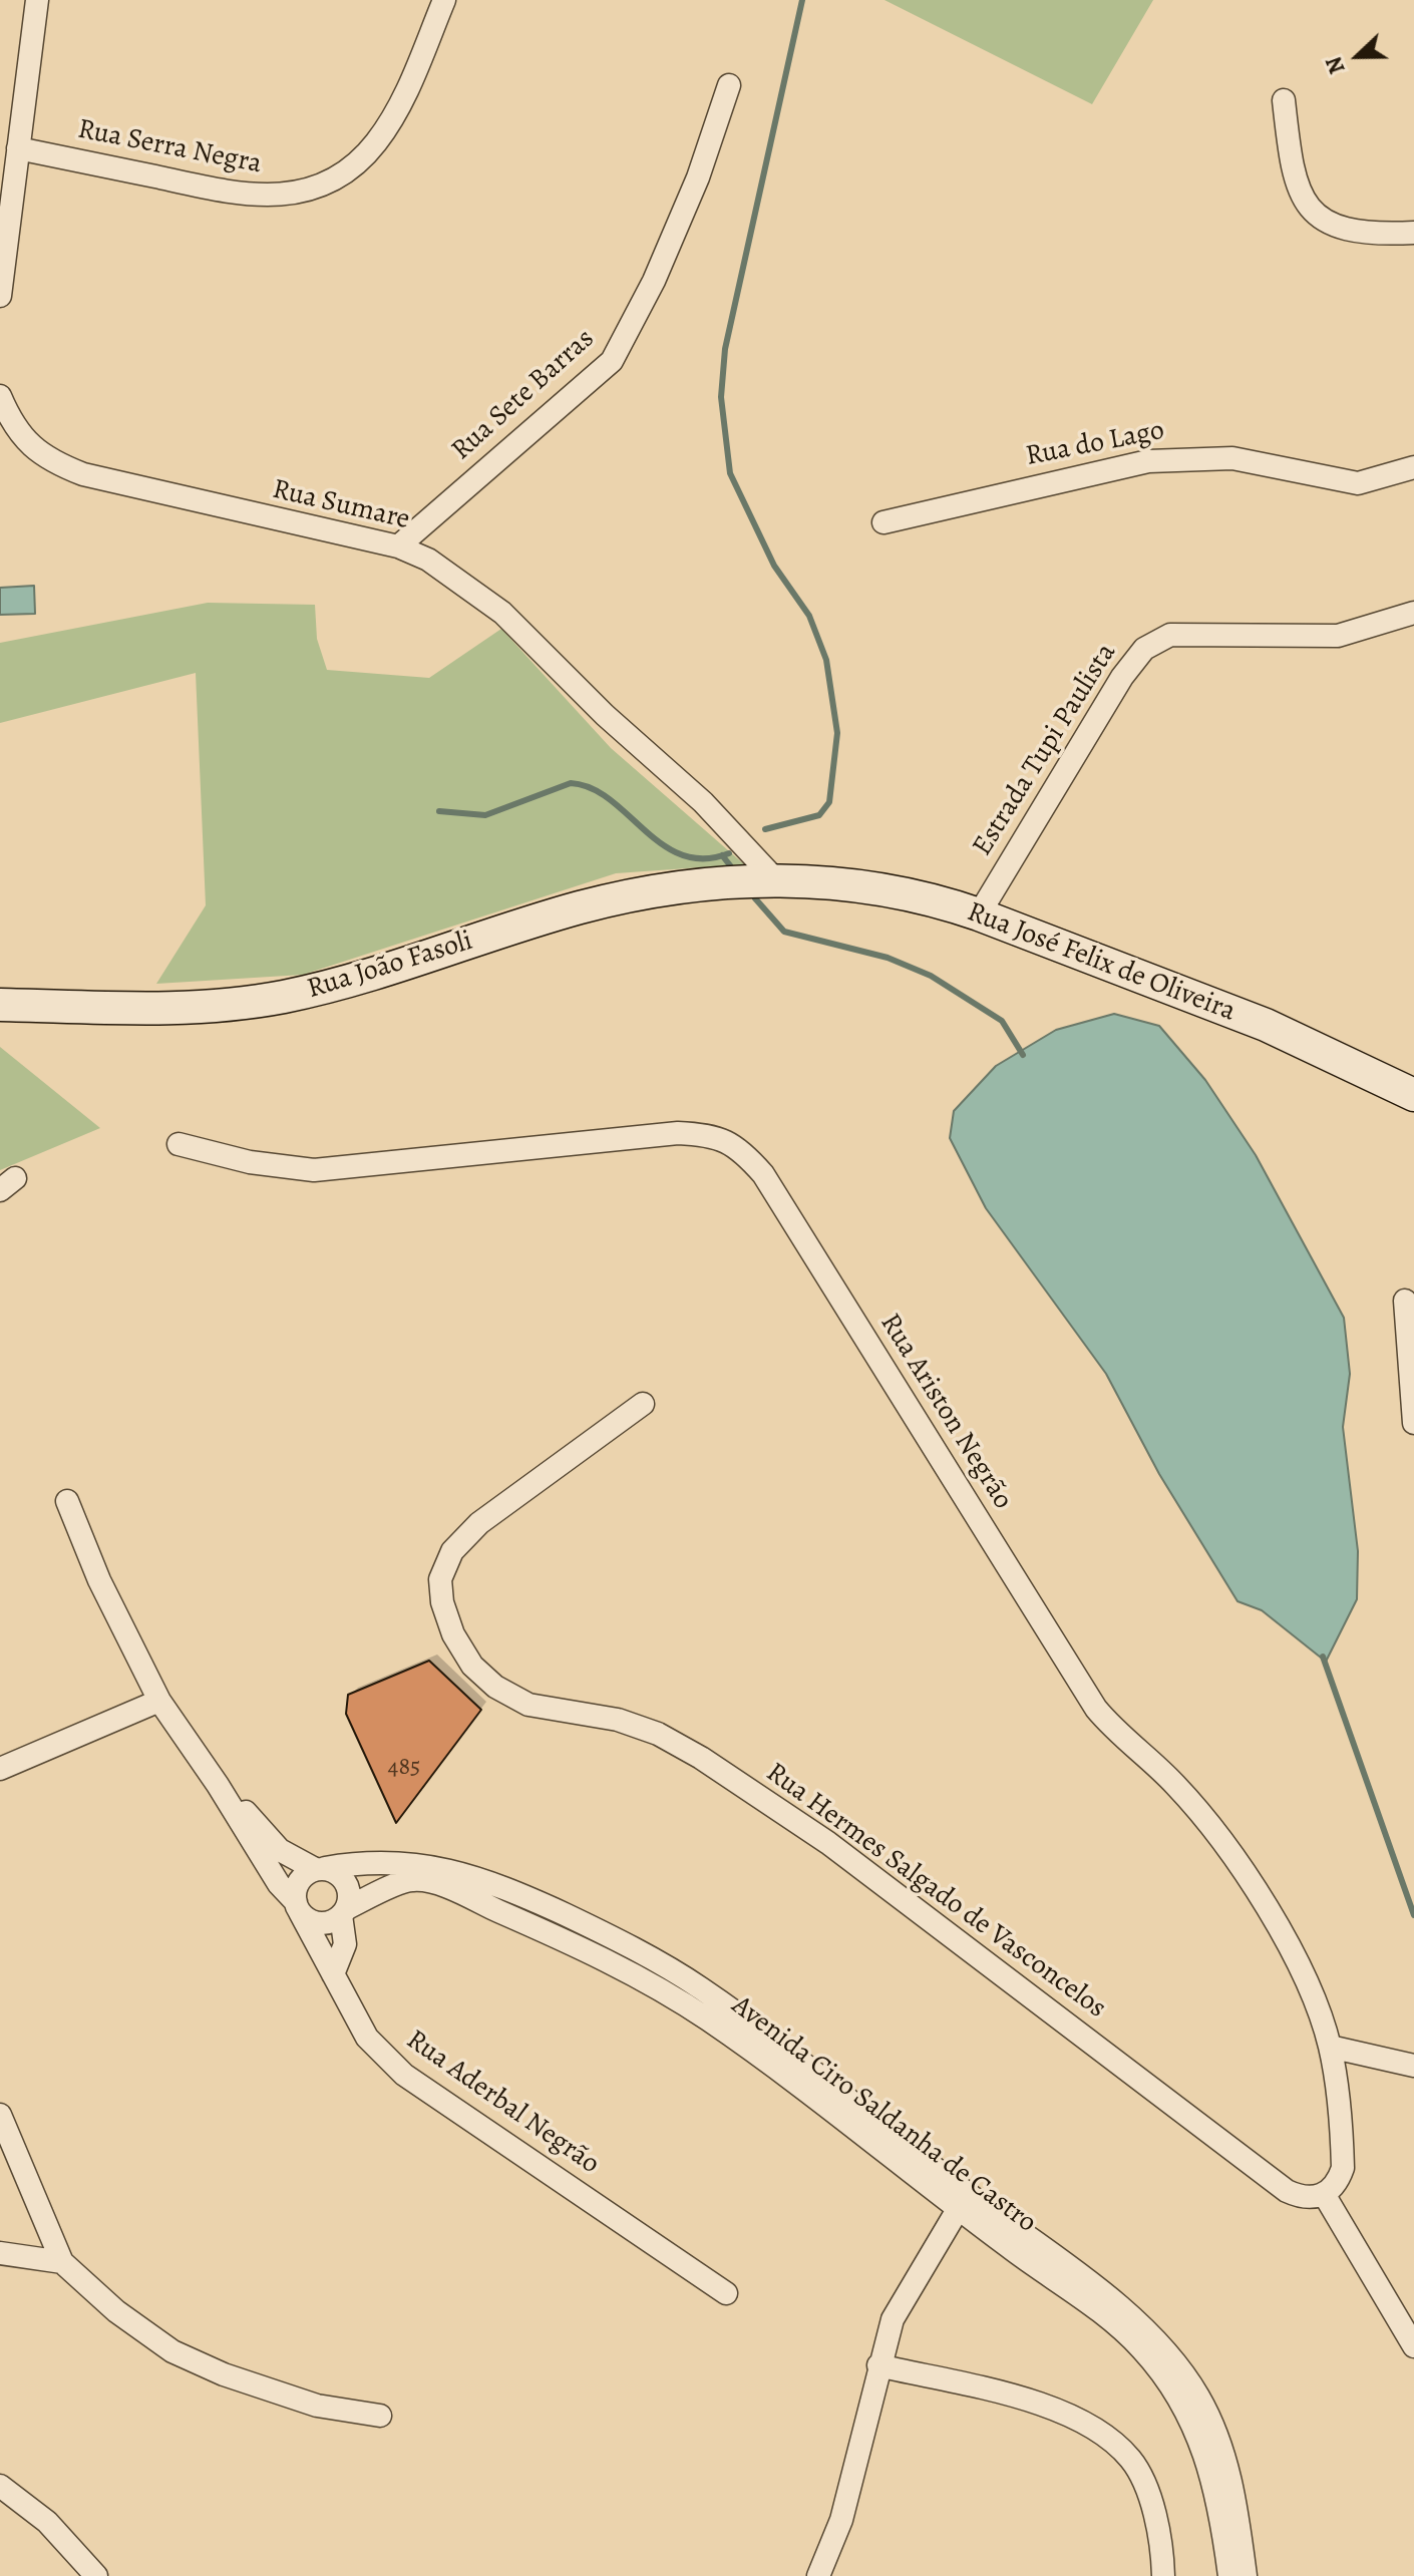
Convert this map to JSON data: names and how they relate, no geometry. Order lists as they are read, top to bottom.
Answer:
{
  "streets": {
    "main road": ["Rua José Felix de Oliveira", "Rua João Fasoli"],
    "street": [
      "Rua Serra Negra",
      "Rua Sete Barras",
      "Rua do Lago",
      "Rua Sumare",
      "Estrada Tupi Paulista",
      "Rua Ariston Negrão",
      "Rua Hermes Salgado de Vasconcelos",
      "Rua Aderbal Negrão",
      "Avenida Ciro Saldanha de Castro"
    ]
  },
  "crossings": [
    ["Rua Sete Barras", "Rua Sumare"],
    ["Rua Sumare", "Rua José Felix de Oliveira"],
    ["Rua Sumare", "Rua João Fasoli"],
    ["Estrada Tupi Paulista", "Rua José Felix de Oliveira"],
    ["Rua José Felix de Oliveira", "Rua João Fasoli"],
    ["Rua Ariston Negrão", "Rua Hermes Salgado de Vasconcelos"],
    ["Rua Aderbal Negrão", "Avenida Ciro Saldanha de Castro"]
  ],
  "house_numbers": ["485"],
  "north": "left"
}
